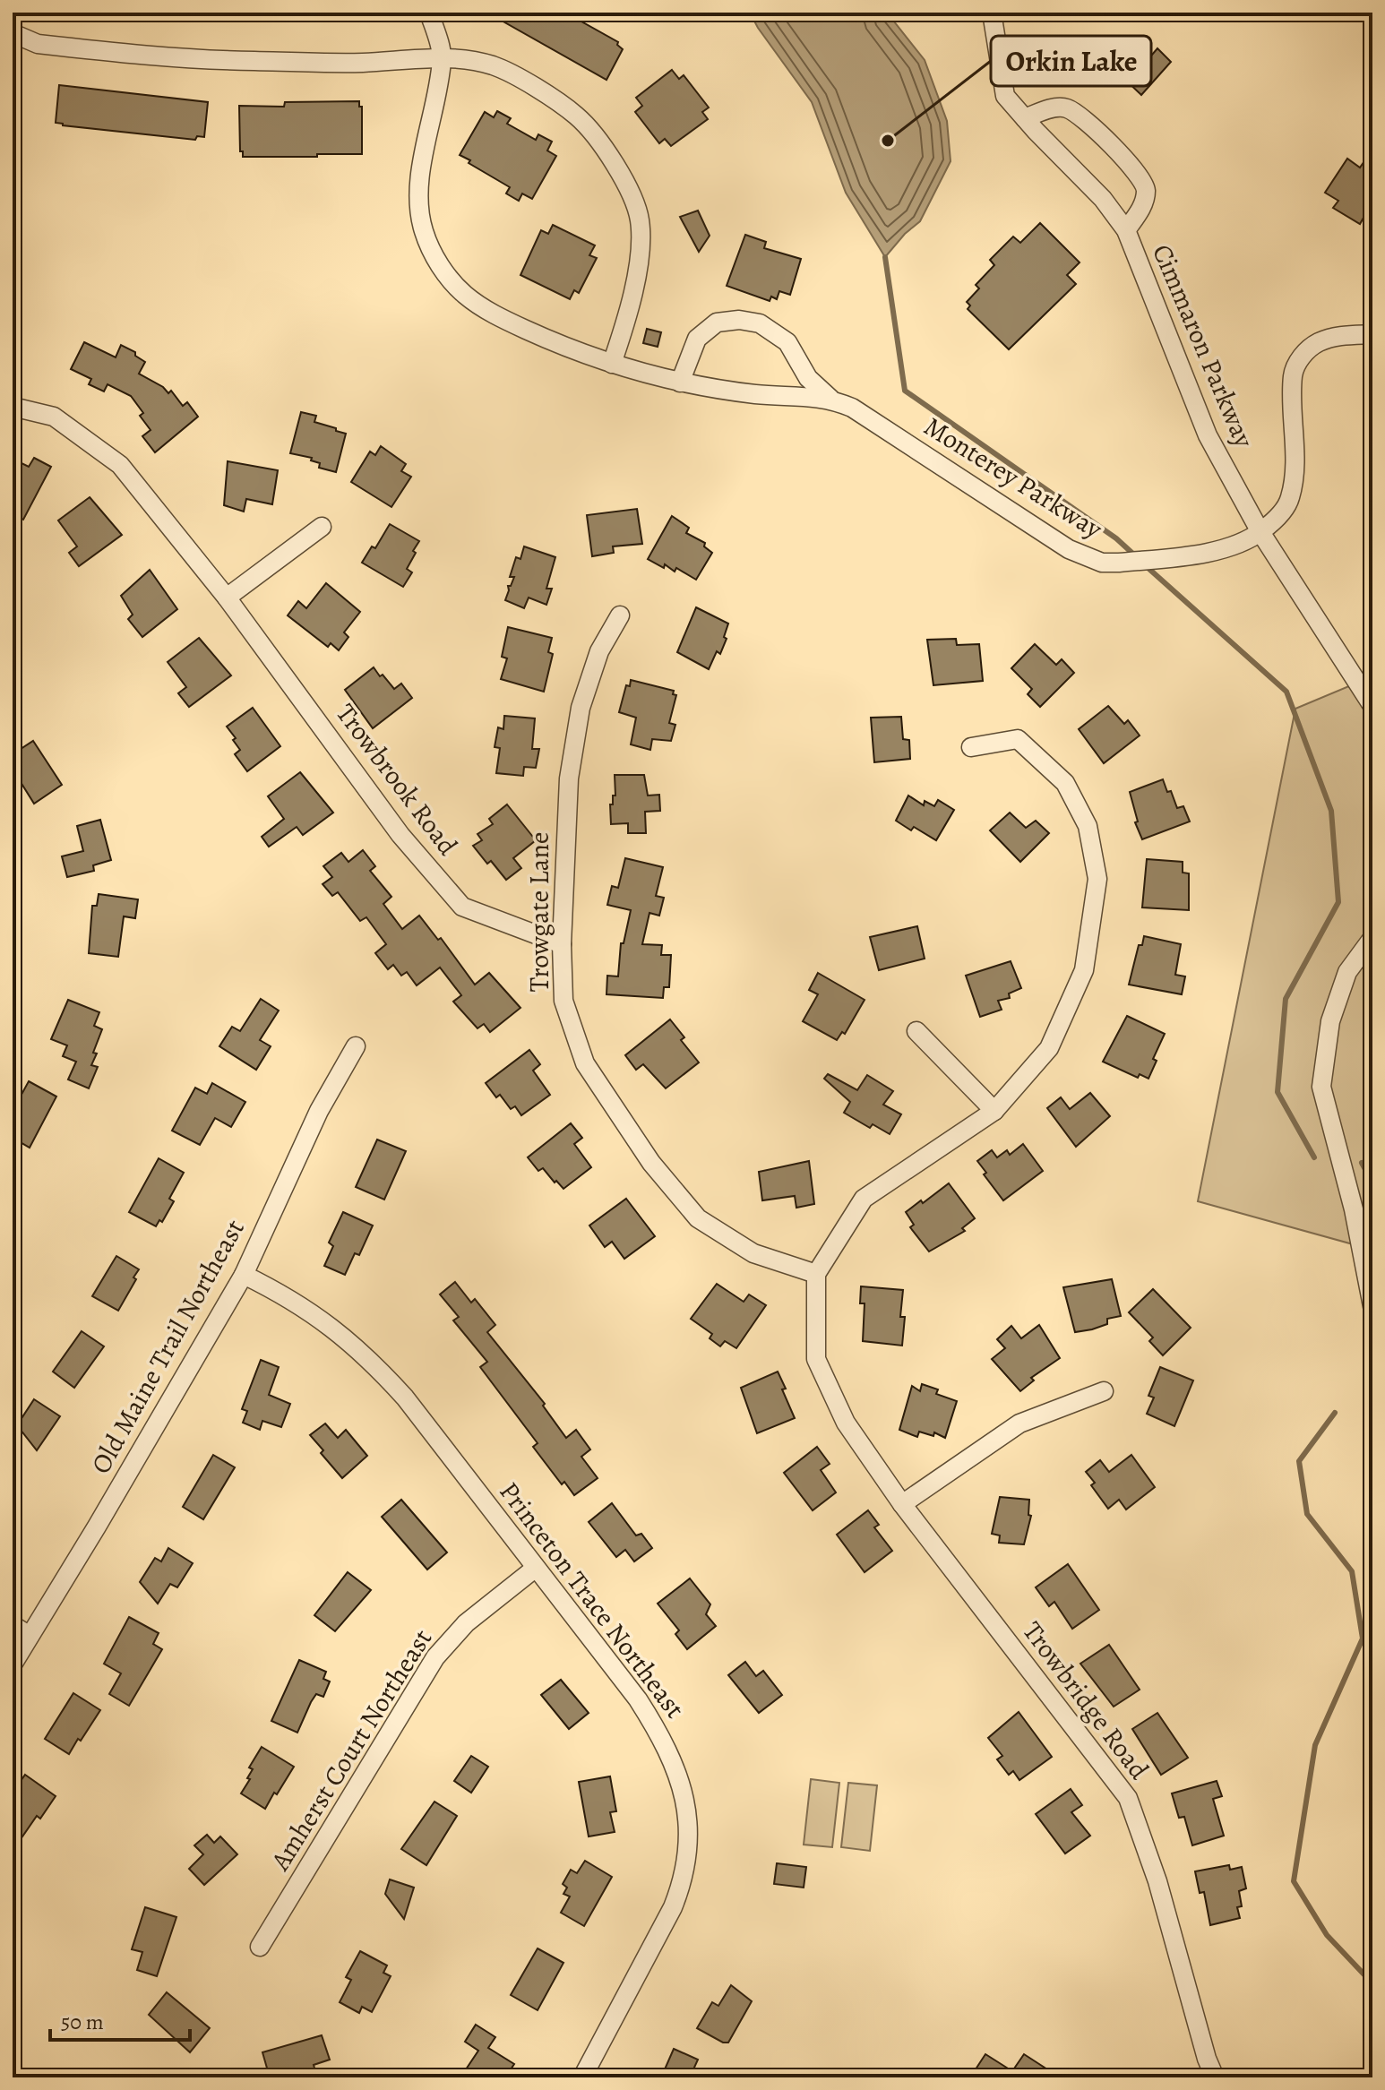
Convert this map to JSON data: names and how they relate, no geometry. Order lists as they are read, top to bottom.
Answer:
{
  "streets": {
    "street": [
      "Cimmaron Parkway",
      "Monterey Parkway",
      "Trowbrook Road",
      "Trowgate Lane",
      "Old Maine Trail Northeast",
      "Princeton Trace Northeast",
      "Trowbridge Road",
      "Amherst Court Northeast"
    ]
  },
  "crossings": [
    ["Cimmaron Parkway", "Monterey Parkway"],
    ["Trowbrook Road", "Trowgate Lane"],
    ["Trowgate Lane", "Trowbridge Road"],
    ["Old Maine Trail Northeast", "Princeton Trace Northeast"],
    ["Princeton Trace Northeast", "Amherst Court Northeast"]
  ],
  "places": ["Orkin Lake"],
  "scale_bar": "50 m"
}
